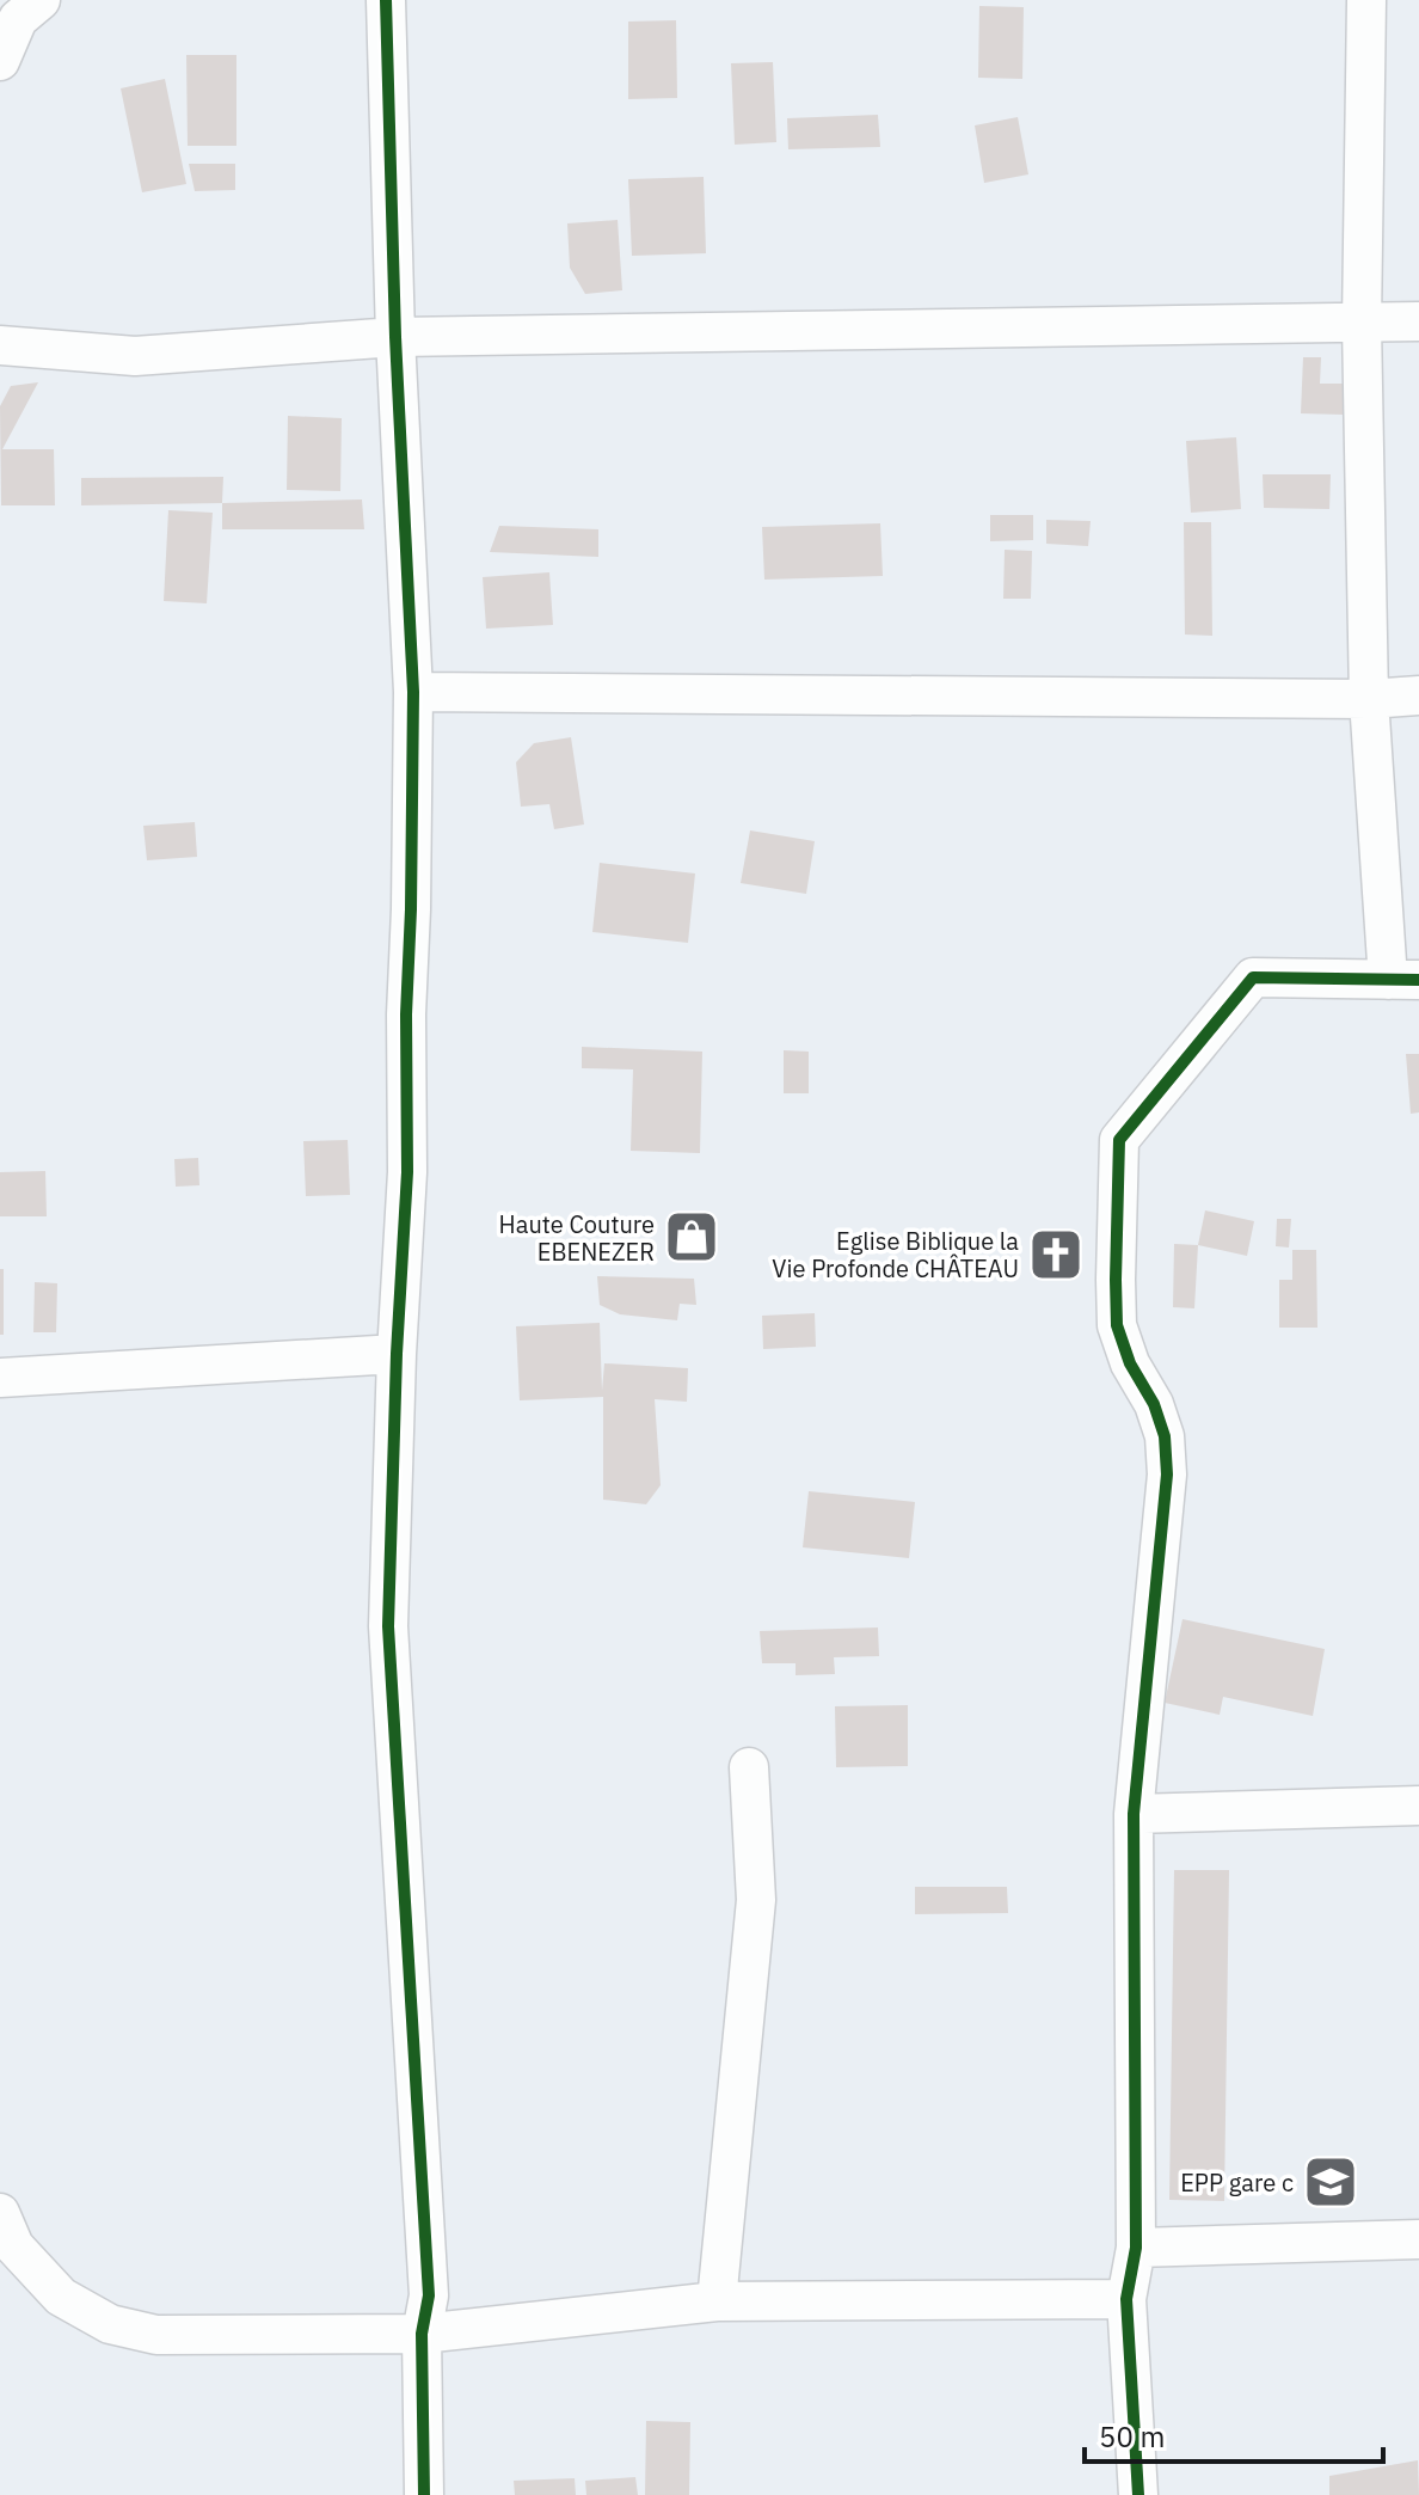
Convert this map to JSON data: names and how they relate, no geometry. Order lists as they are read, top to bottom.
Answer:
{
  "places": {
    "shop": ["Haute Couture EBENEZER"],
    "church": ["Eglise Biblique la Vie Profonde CHÂTEAU"],
    "school or university": ["EPP gare c"]
  },
  "scale_bar": "50 m"
}
